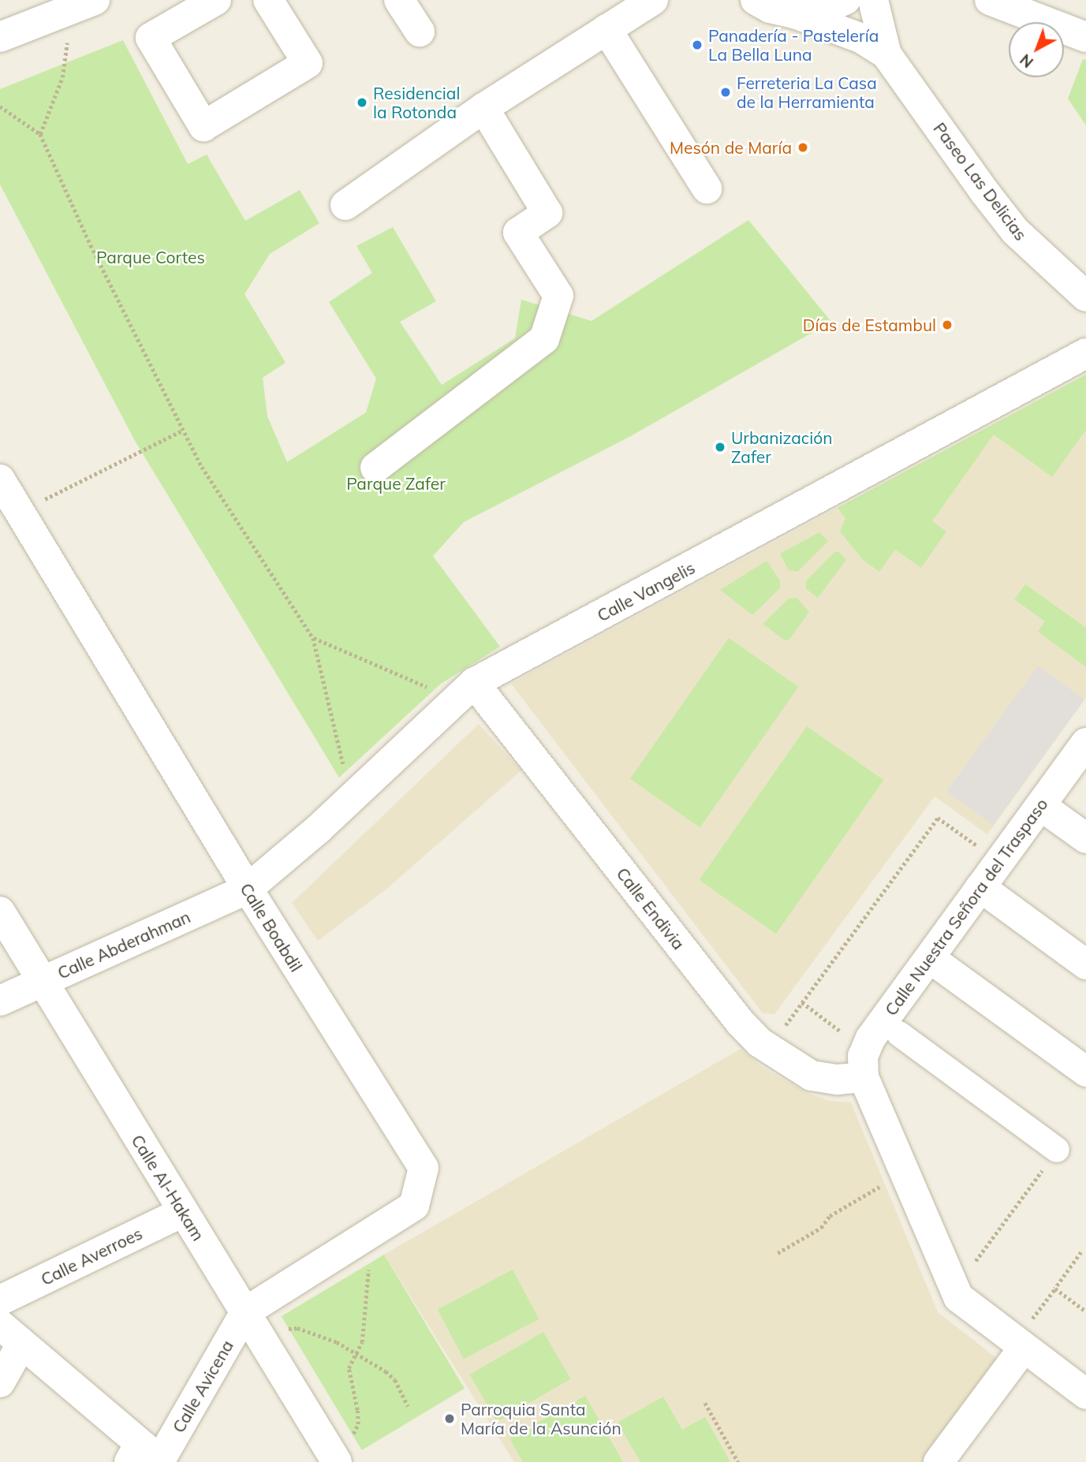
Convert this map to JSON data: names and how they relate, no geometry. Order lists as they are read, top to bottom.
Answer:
{
  "streets": {
    "street": [
      "Paseo Las Delicias",
      "Calle Vangelis",
      "Calle Nuestra Señora del Traspaso",
      "Calle Endivia",
      "Calle Boabdil",
      "Calle Abderahman",
      "Calle Al-Hakam",
      "Calle Averroes",
      "Calle Avicena"
    ]
  },
  "crossings": [
    ["Calle Vangelis", "Calle Endivia"],
    ["Calle Vangelis", "Calle Boabdil"],
    ["Calle Vangelis", "Calle Abderahman"],
    ["Calle Nuestra Señora del Traspaso", "Calle Endivia"],
    ["Calle Boabdil", "Calle Abderahman"],
    ["Calle Boabdil", "Calle Al-Hakam"],
    ["Calle Boabdil", "Calle Avicena"],
    ["Calle Abderahman", "Calle Al-Hakam"],
    ["Calle Al-Hakam", "Calle Averroes"],
    ["Calle Al-Hakam", "Calle Avicena"]
  ],
  "parks": ["Parque Cortes", "Parque Zafer"],
  "places": [
    "Panadería - Pastelería La Bella Luna",
    "Ferreteria La Casa de la Herramienta",
    "Residencial la Rotonda",
    "Mesón de María",
    "Días de Estambul",
    "Urbanización Zafer",
    "Parroquia Santa María de la Asunción"
  ],
  "north": "bottom left"
}
